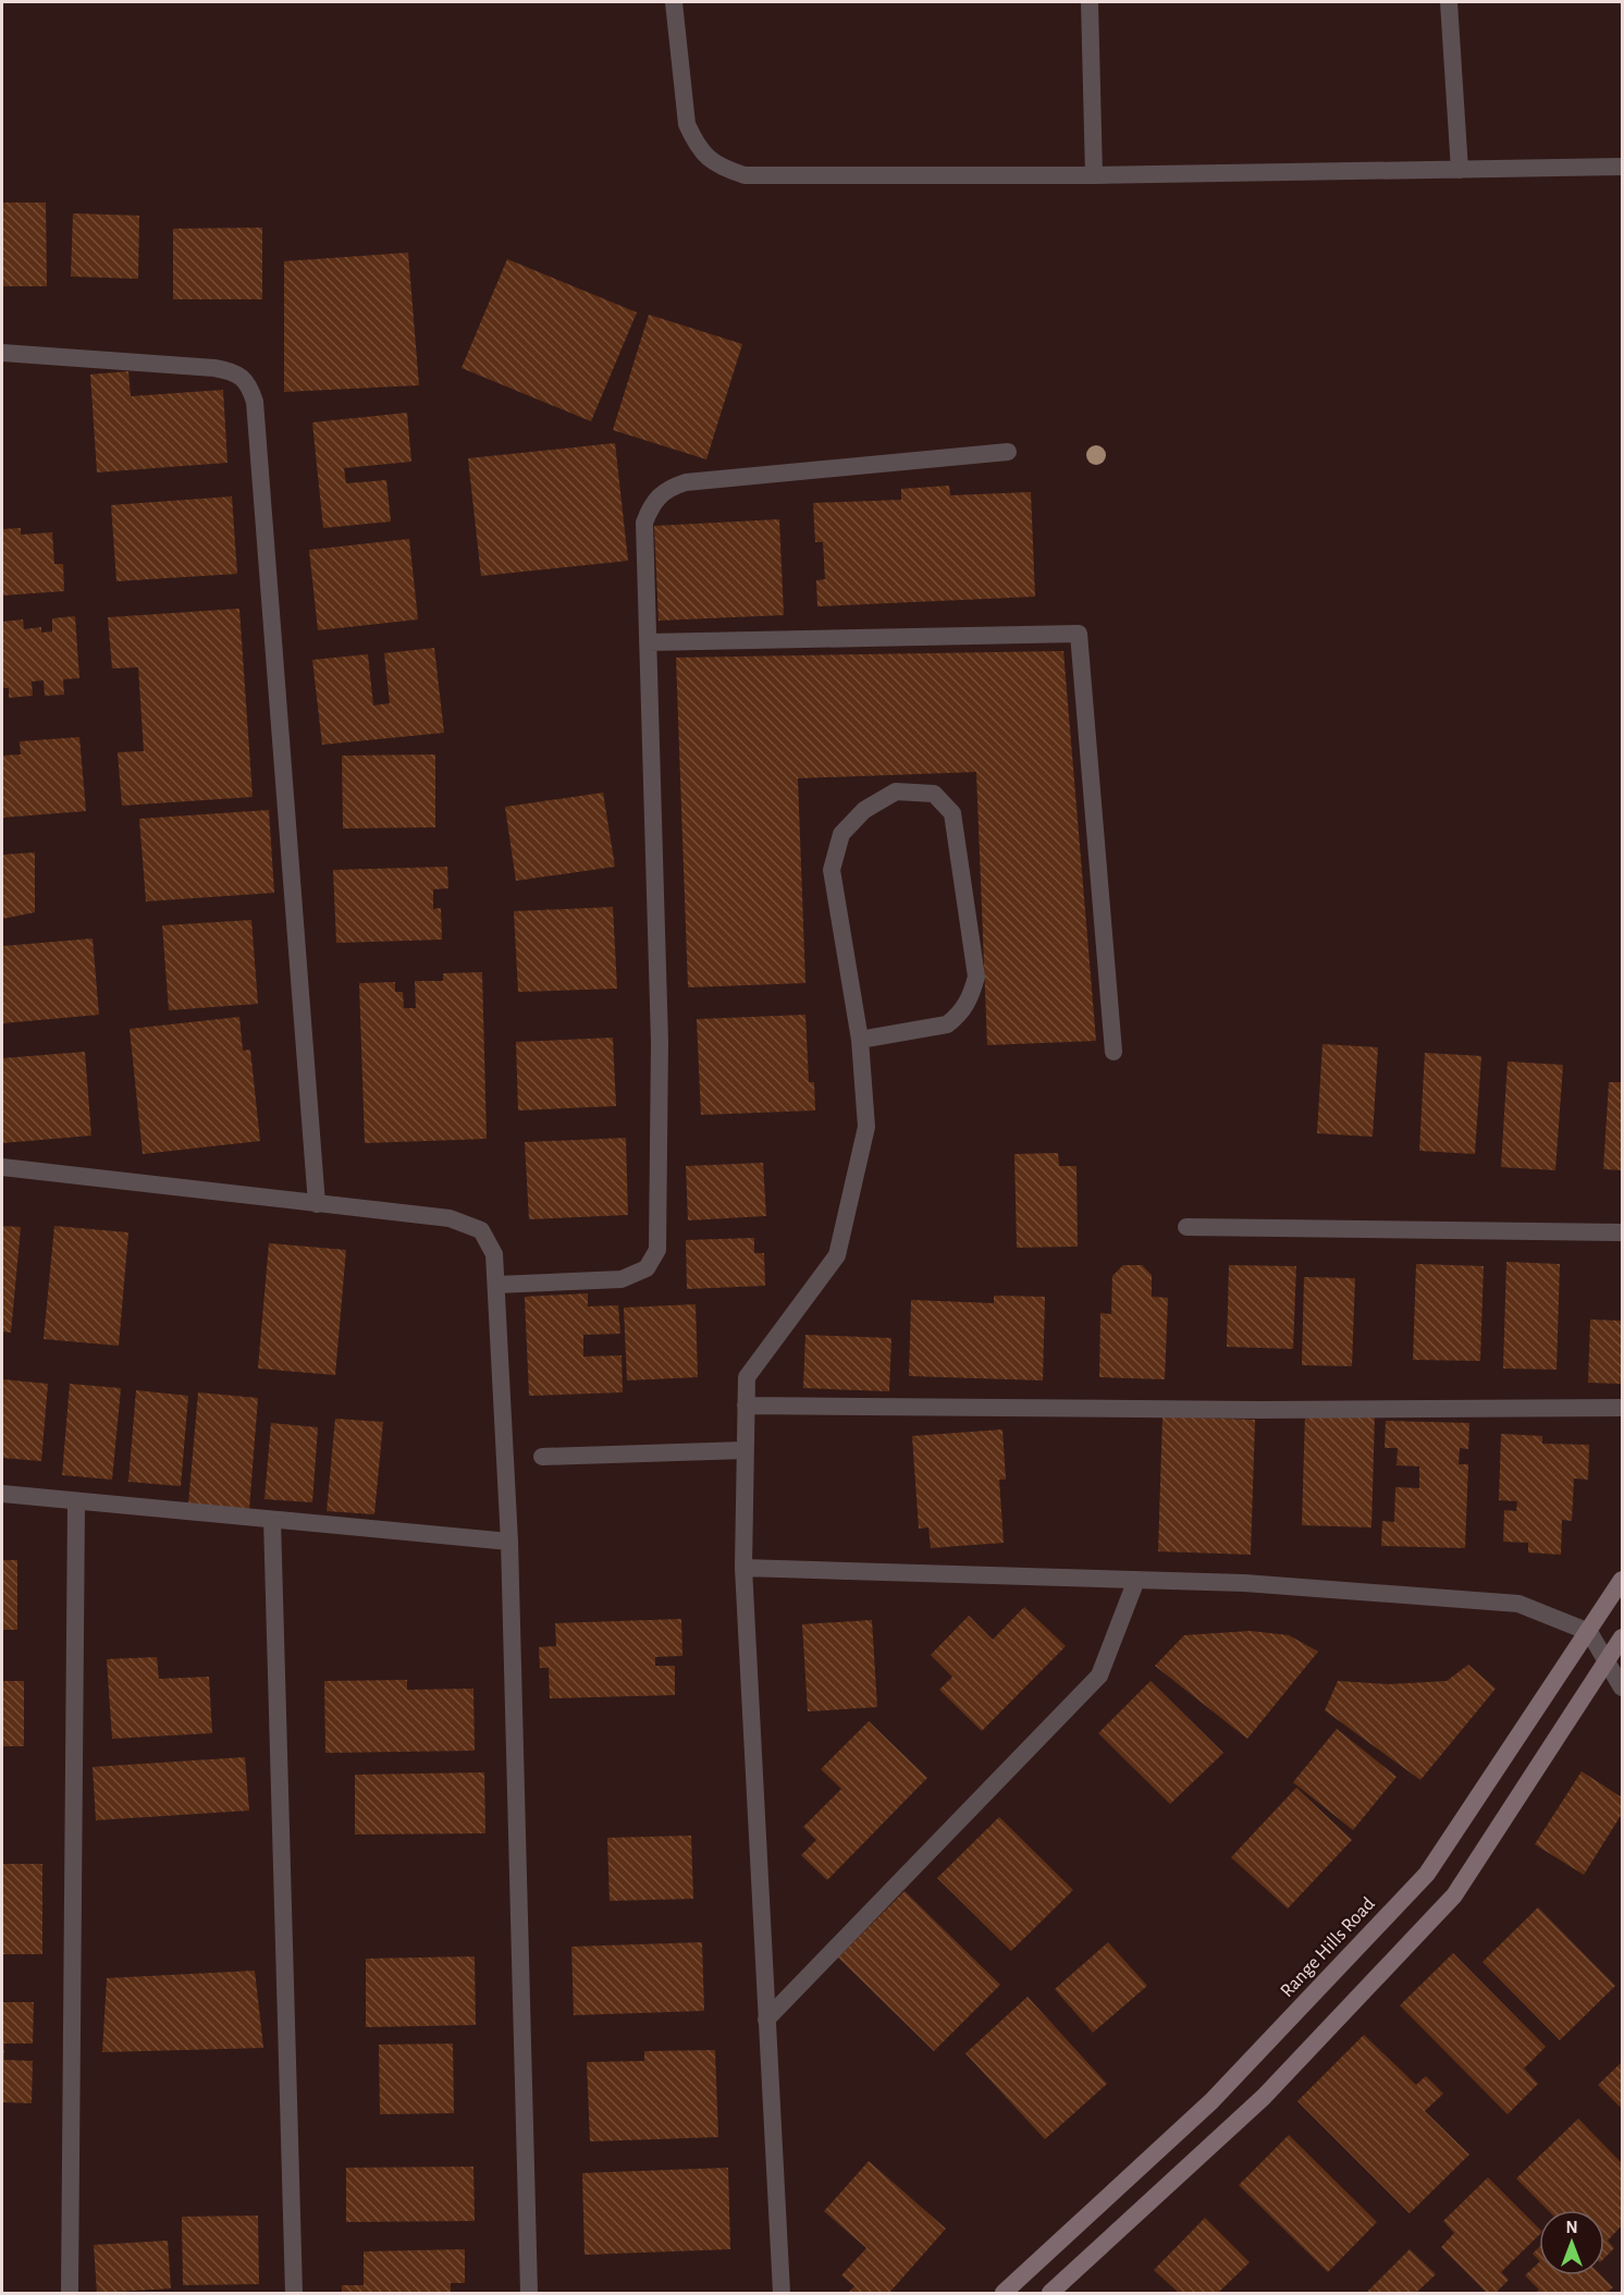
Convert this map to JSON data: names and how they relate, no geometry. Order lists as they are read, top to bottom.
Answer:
{
  "streets": {
    "main road": ["Range Hills Road"]
  },
  "north": "top"
}
